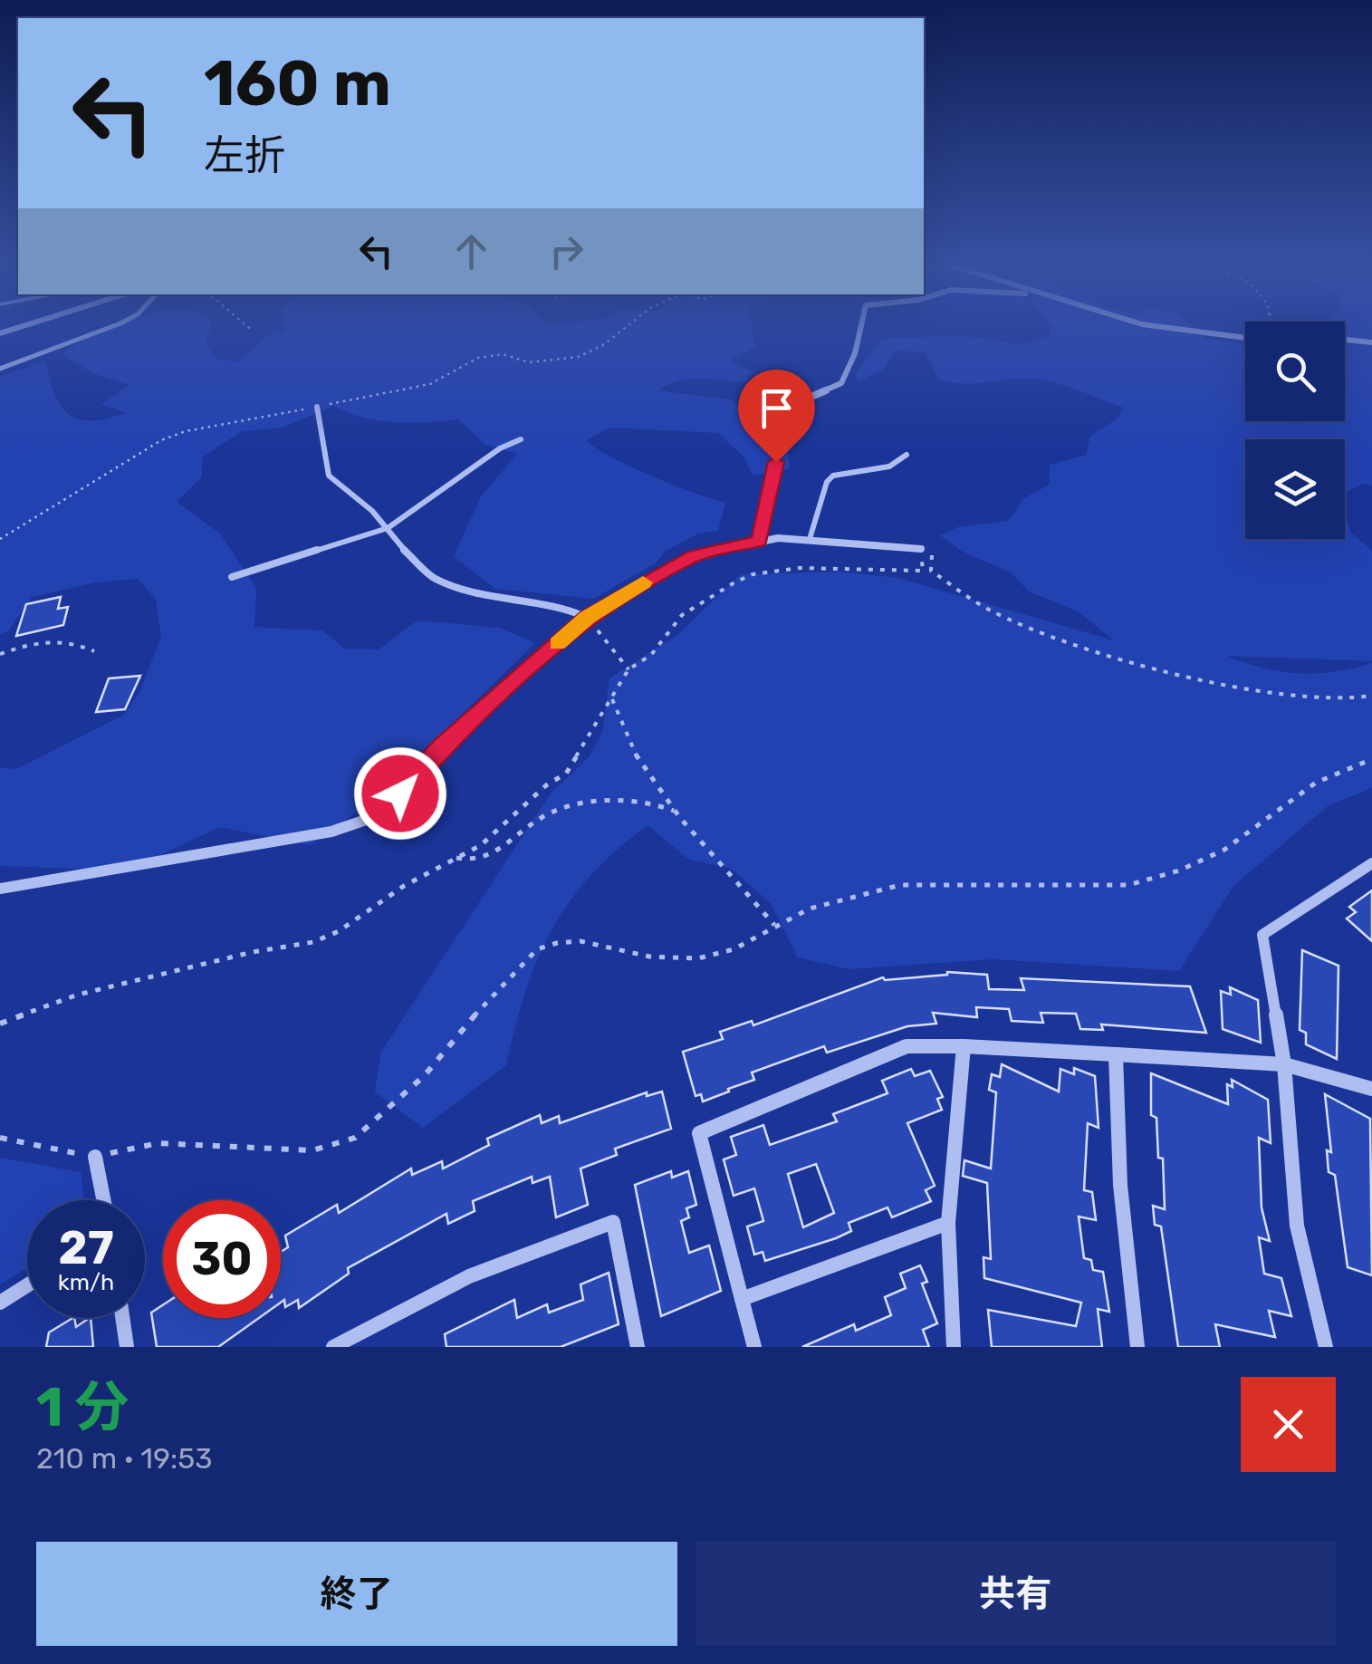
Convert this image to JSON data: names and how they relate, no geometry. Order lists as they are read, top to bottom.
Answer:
{
  "page": {
    "turn": ["160 m", "左折"],
    "speed": "27 km/h",
    "limit": "30",
    "heading": ["1 分", "210 m · 19:53"],
    "buttons": ["終了", "共有"]
  }
}
